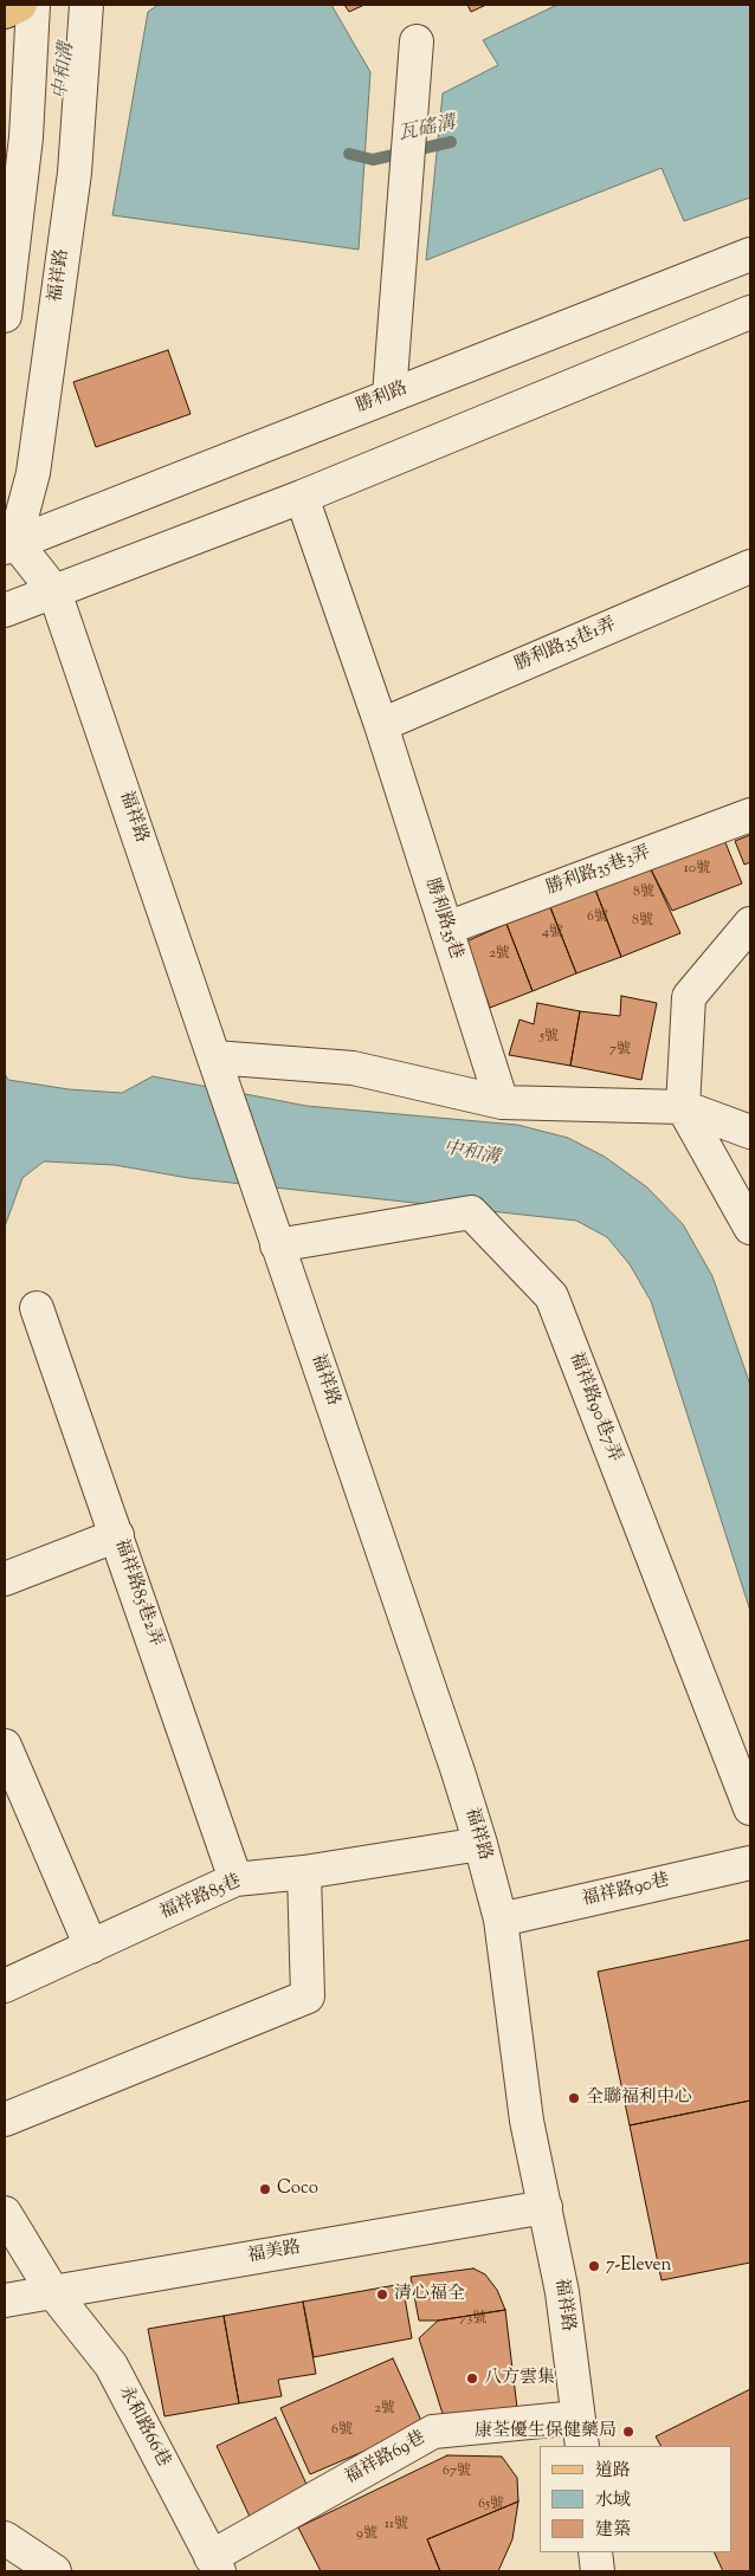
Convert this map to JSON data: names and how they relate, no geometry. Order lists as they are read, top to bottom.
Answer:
{
  "streets": {
    "street": [
      "福祥路",
      "勝利路",
      "勝利路35巷1弄",
      "勝利路35巷3弄",
      "勝利路35巷",
      "福祥路90巷7弄",
      "福祥路85巷2弄",
      "福祥路90巷",
      "福祥路85巷",
      "福美路",
      "永和路66巷",
      "福祥路69巷"
    ]
  },
  "crossings": [
    ["福祥路", "勝利路"],
    ["福祥路", "福祥路90巷7弄"],
    ["福祥路", "福祥路90巷"],
    ["福祥路", "福祥路85巷"],
    ["福祥路", "福美路"],
    ["福祥路", "福祥路69巷"],
    ["勝利路35巷1弄", "勝利路35巷"],
    ["勝利路35巷3弄", "勝利路35巷"],
    ["福祥路85巷2弄", "福祥路85巷"],
    ["福美路", "永和路66巷"],
    ["永和路66巷", "福祥路69巷"]
  ],
  "water": ["中和溝", "瓦磘溝"],
  "places": [
    "全聯福利中心",
    "Coco",
    "7-Eleven",
    "清心福全",
    "八方雲集",
    "康荃優生保健藥局"
  ],
  "house_numbers": [
    "10號",
    "8號",
    "6號",
    "8號",
    "4號",
    "2號",
    "5號",
    "7號",
    "73號",
    "2號",
    "6號",
    "67號",
    "65號",
    "11號",
    "9號"
  ],
  "legend": ["道路", "水域", "建築"]
}
